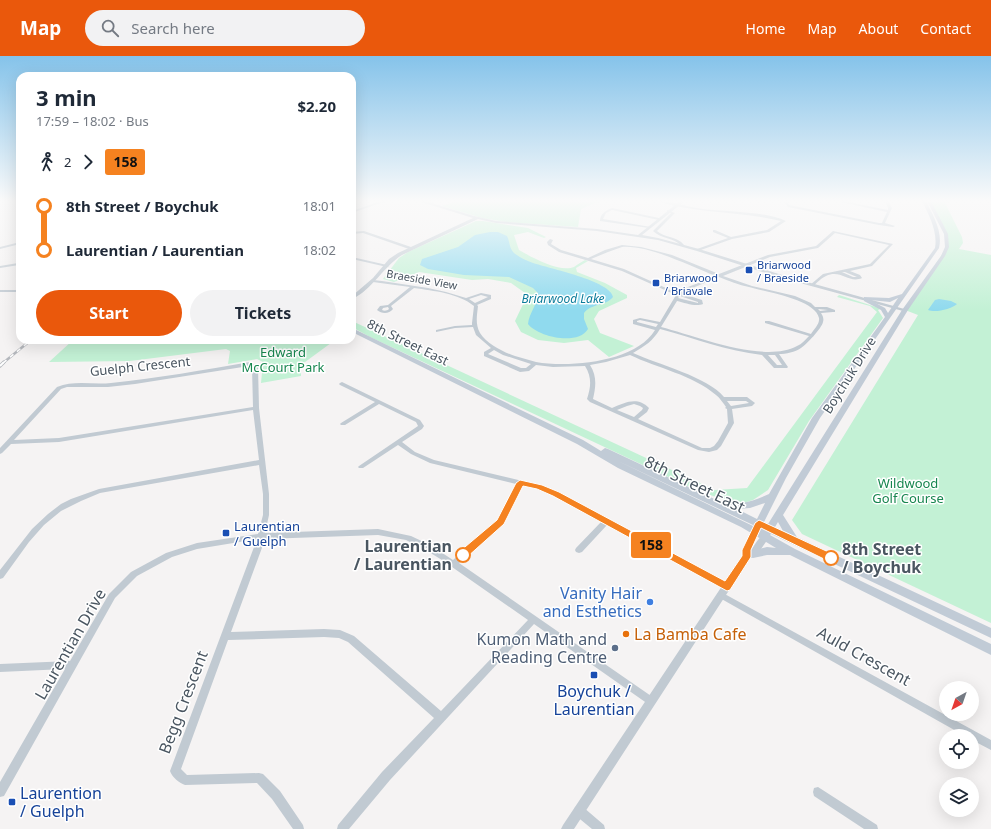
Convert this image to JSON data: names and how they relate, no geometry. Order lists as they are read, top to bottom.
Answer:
{
  "streets": {
    "main road": ["8th Street East", "Boychuk Drive"],
    "street": [
      "Braeside View",
      "Guelph Crescent",
      "Laurentian Drive",
      "Auld Crescent",
      "Begg Crescent"
    ]
  },
  "crossings": [
    ["8th Street East", "Boychuk Drive"],
    ["Guelph Crescent", "Laurentian Drive"],
    ["Guelph Crescent", "Begg Crescent"],
    ["Boychuk Drive", "Laurentian Drive"],
    ["Boychuk Drive", "Auld Crescent"],
    ["Laurentian Drive", "Begg Crescent"]
  ],
  "water": ["Briarwood Lake"],
  "parks": ["Edward McCourt Park", "Wildwood Golf Course"],
  "places": {
    "transit": [
      "Briarwood / Braeside",
      "Briarwood / Briavale",
      "Laurentian / Guelph",
      "Boychuk / Laurentian",
      "Laurention / Guelph"
    ],
    "other": [
      "Laurentian / Laurentian",
      "8th Street / Boychuk",
      "Vanity Hair and Esthetics",
      "La Bamba Cafe",
      "Kumon Math and Reading Centre"
    ]
  },
  "lines": ["bus line 158"],
  "north": "bottom left",
  "page": {
    "header": "Map",
    "search": "Search here",
    "nav": [
      "Home",
      "Map",
      "About",
      "Contact"
    ],
    "on_map": "158",
    "heading": ["3 min", "17:59 – 18:02 · Bus", "$2.20"],
    "legs": ["2", "158"],
    "list": [
      {
        "name": "8th Street / Boychuk",
        "value": "18:01"
      },
      {
        "name": "Laurentian / Laurentian",
        "value": "18:02"
      }
    ],
    "buttons": ["Start", "Tickets"]
  }
}
